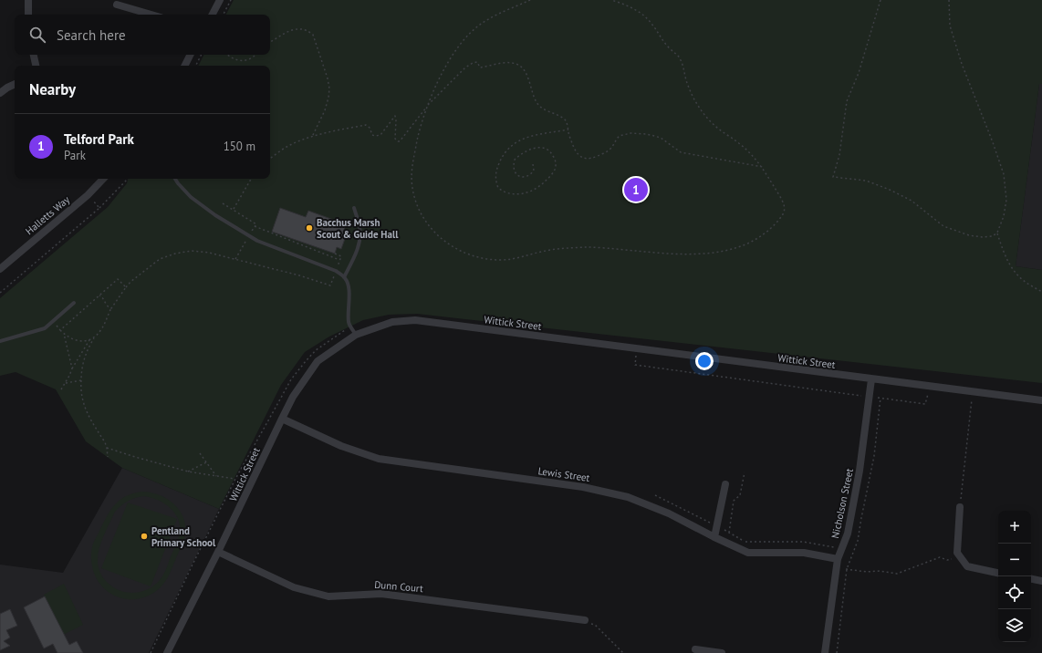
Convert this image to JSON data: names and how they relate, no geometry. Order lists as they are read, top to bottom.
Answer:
{
  "streets": {
    "street": [
      "Halletts Way",
      "Wittick Street",
      "Lewis Street",
      "Nicholson Street",
      "Dunn Court"
    ]
  },
  "crossings": [
    ["Wittick Street", "Lewis Street"],
    ["Wittick Street", "Nicholson Street"],
    ["Wittick Street", "Dunn Court"],
    ["Lewis Street", "Nicholson Street"]
  ],
  "places": ["Bacchus Marsh Scout & Guide Hall", "Pentland Primary School"],
  "page": {
    "search": "Search here",
    "heading": "Nearby",
    "list": [
      {
        "mark": "1",
        "name": "Telford Park",
        "note": "Park",
        "value": "150 m"
      }
    ],
    "pins": "1",
    "map_buttons": ["+", "−"]
  }
}
